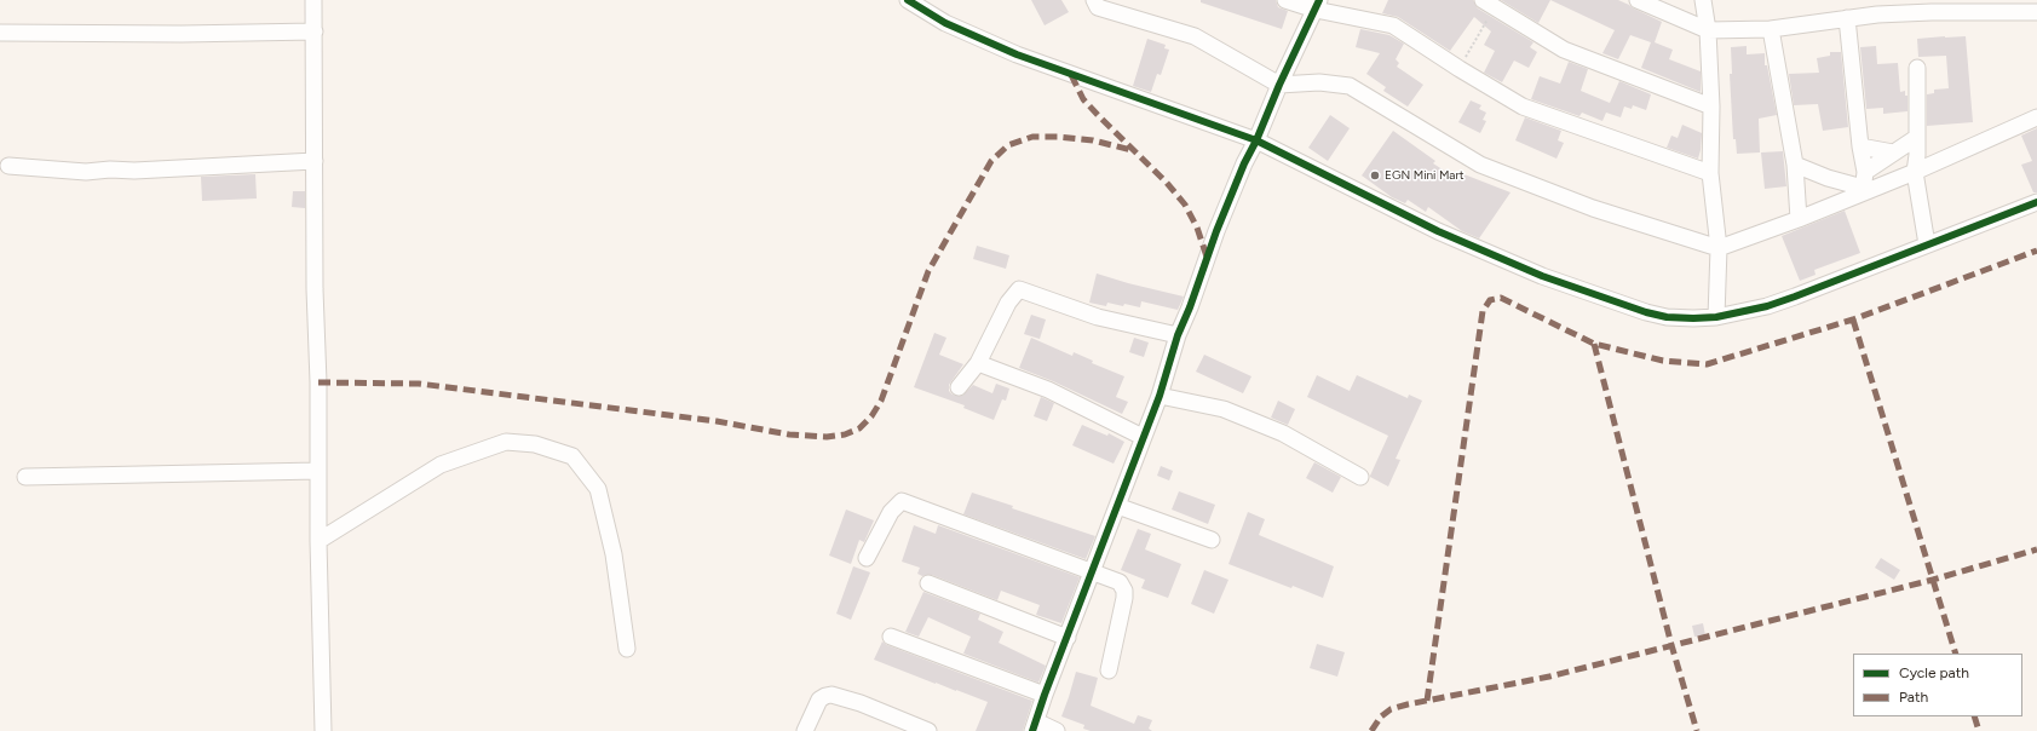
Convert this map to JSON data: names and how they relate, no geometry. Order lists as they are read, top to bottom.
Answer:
{
  "places": ["EGN Mini Mart"],
  "legend": ["Cycle path", "Path"]
}
